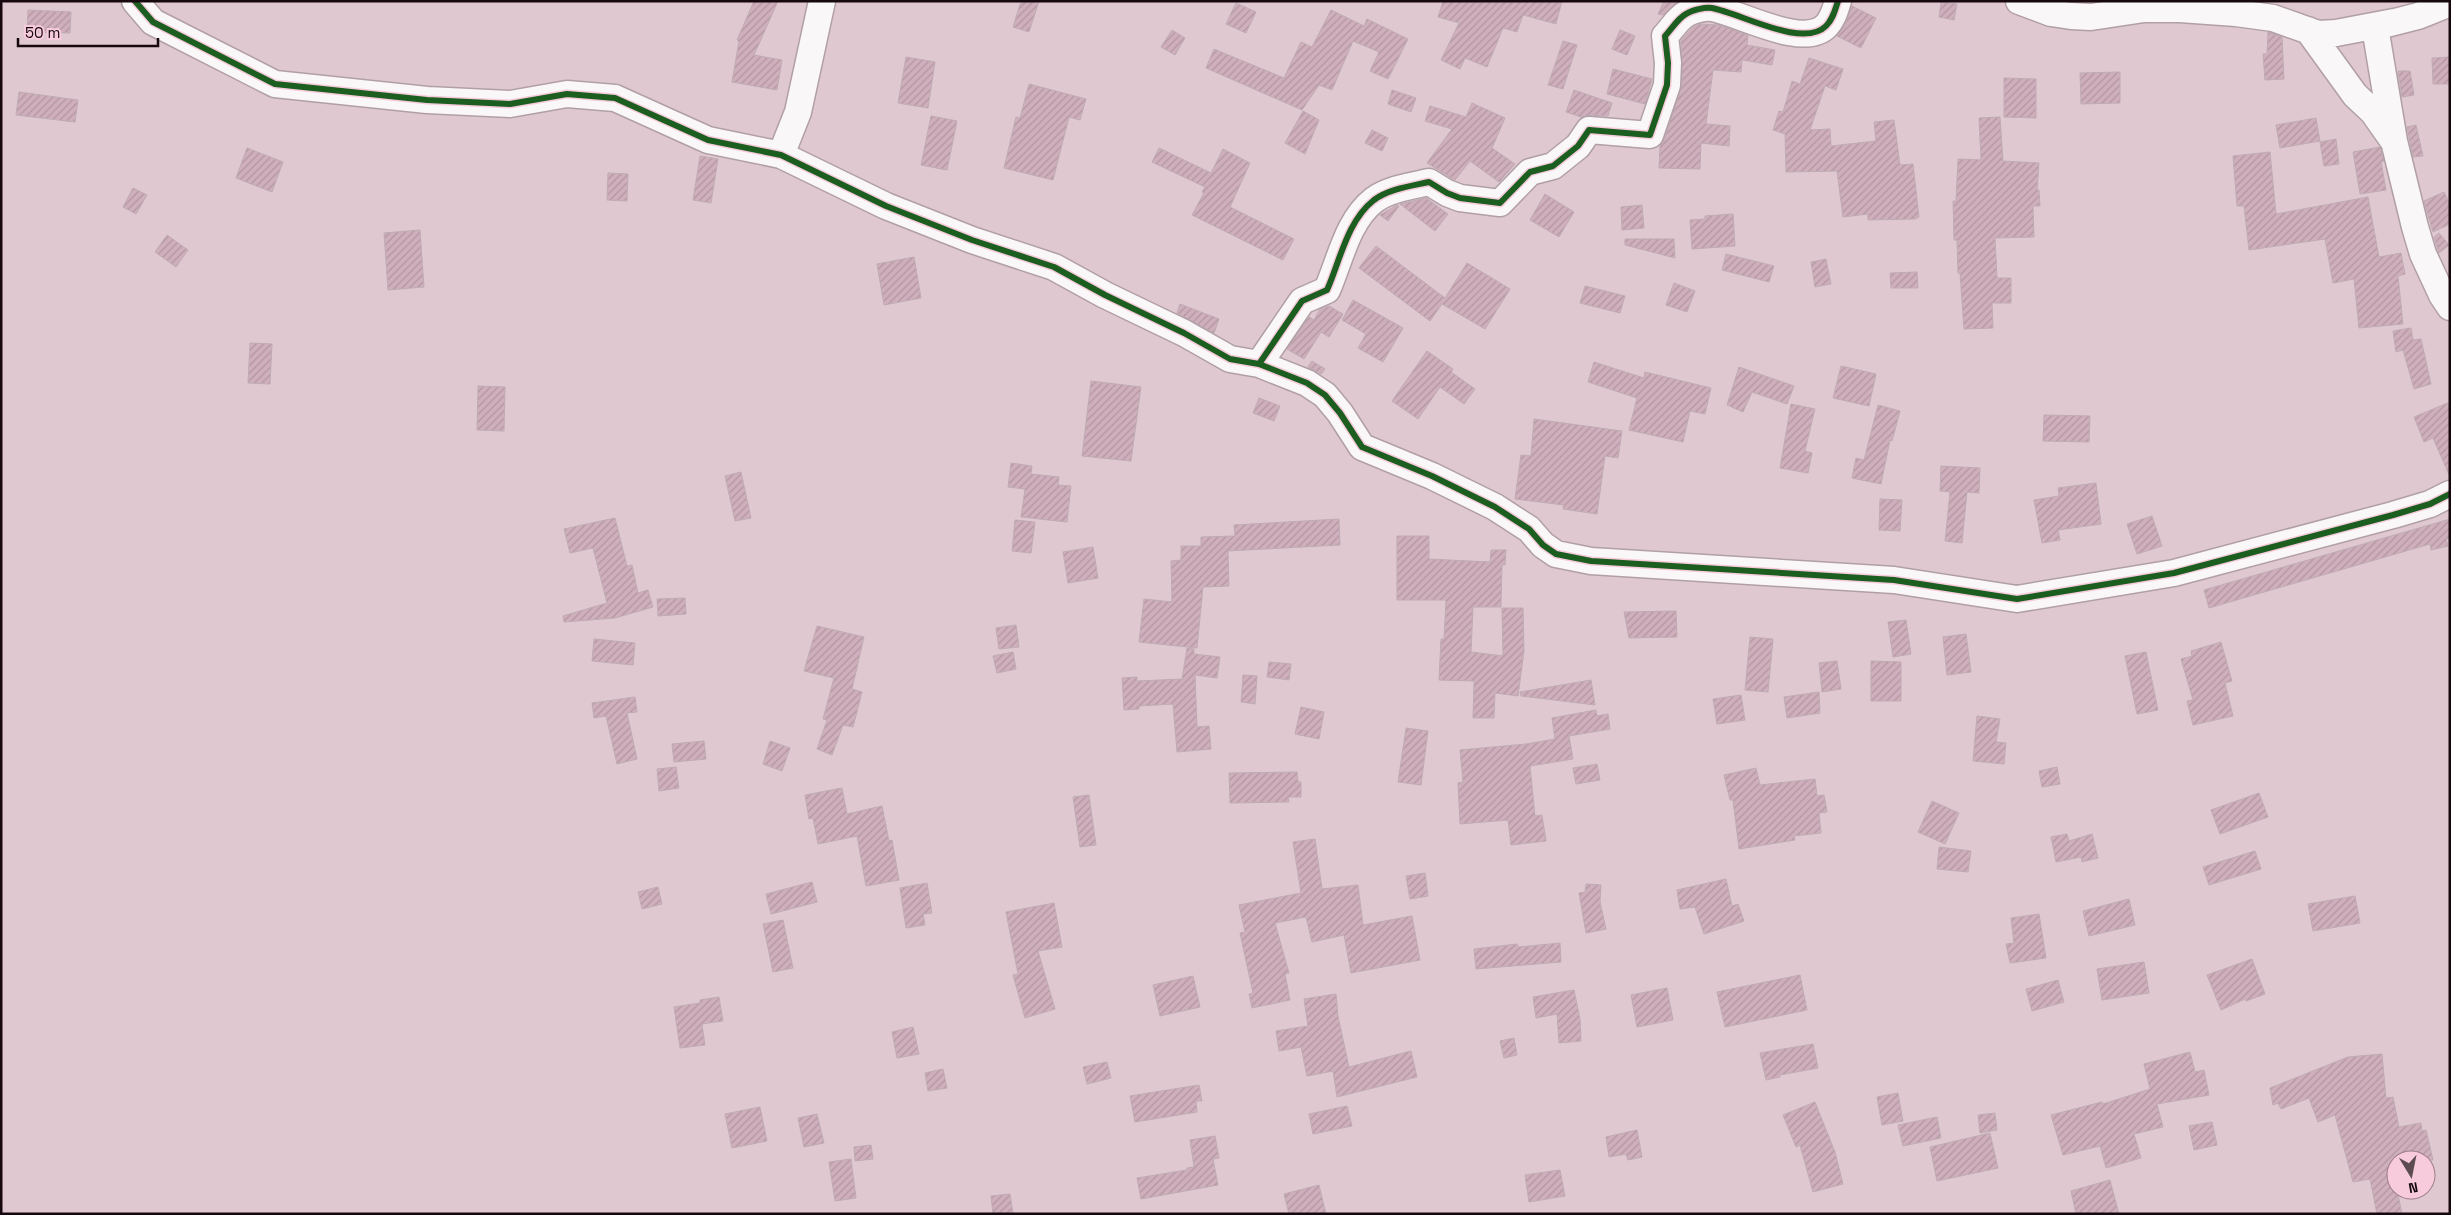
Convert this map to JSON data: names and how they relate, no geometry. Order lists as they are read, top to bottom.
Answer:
{
  "scale_bar": "50 m",
  "north": "bottom"
}
